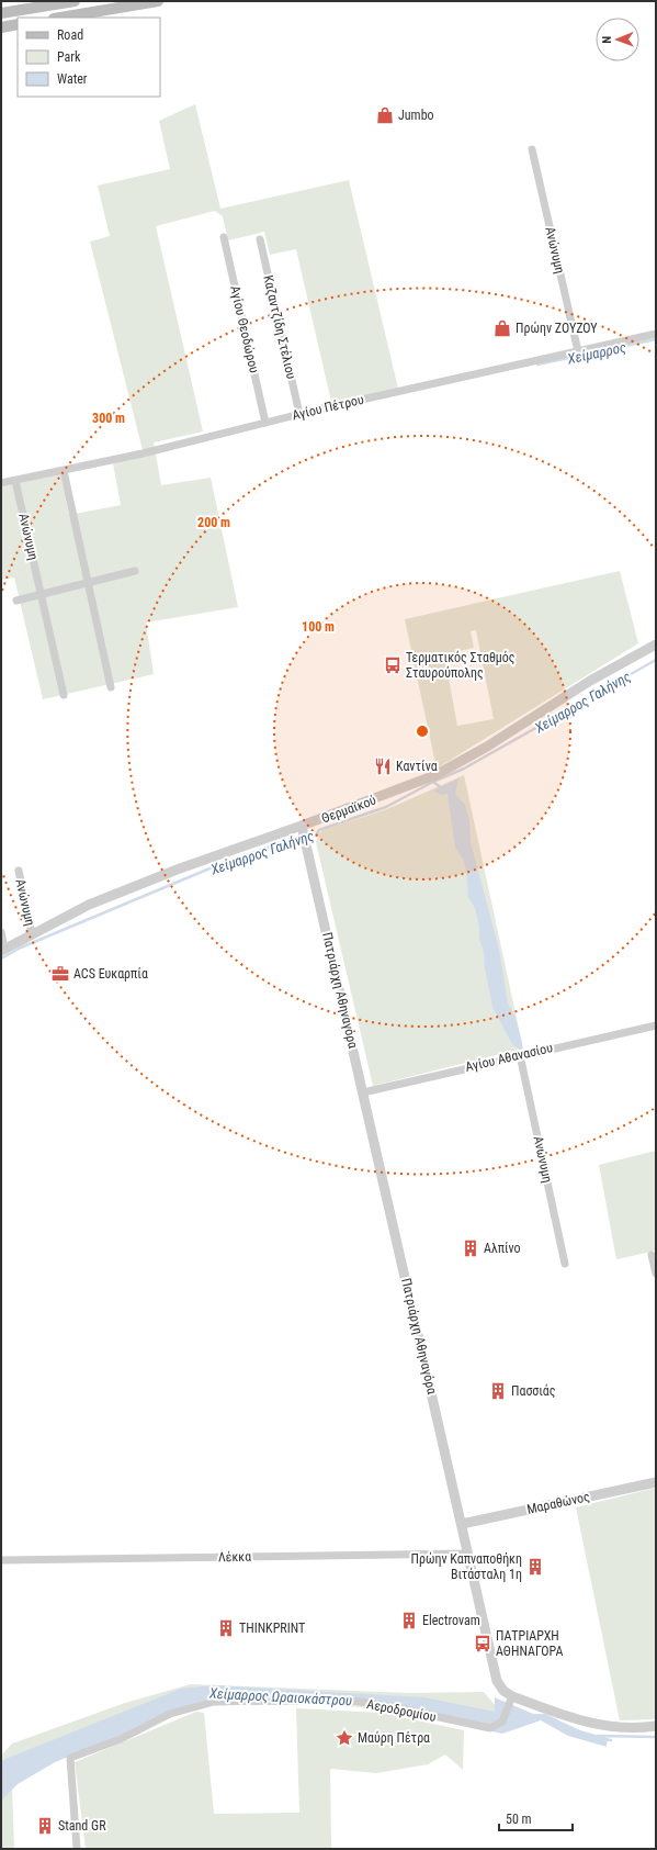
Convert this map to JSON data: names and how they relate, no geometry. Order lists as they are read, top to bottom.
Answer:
{
  "streets": {
    "street": [
      "Ανώνυμη",
      "Καζαντζίδη Στέλιου",
      "Αγίου Θεοδώρου",
      "Αγίου Πέτρου",
      "Θερμαϊκού",
      "Πατριάρχη Αθηναγόρα",
      "Αγίου Αθανασίου",
      "Μαραθώνος",
      "Λέκκα",
      "Αεροδρομίου"
    ]
  },
  "crossings": [
    ["Ανώνυμη", "Αγίου Πέτρου"],
    ["Ανώνυμη", "Θερμαϊκού"],
    ["Ανώνυμη", "Αγίου Αθανασίου"],
    ["Καζαντζίδη Στέλιου", "Αγίου Πέτρου"],
    ["Αγίου Θεοδώρου", "Αγίου Πέτρου"],
    ["Θερμαϊκού", "Πατριάρχη Αθηναγόρα"],
    ["Πατριάρχη Αθηναγόρα", "Αγίου Αθανασίου"],
    ["Πατριάρχη Αθηναγόρα", "Μαραθώνος"],
    ["Πατριάρχη Αθηναγόρα", "Λέκκα"],
    ["Πατριάρχη Αθηναγόρα", "Αεροδρομίου"]
  ],
  "water": ["Χείμαρρος", "Χείμαρρος Γαλήνης", "Χείμαρρος Ωραιοκάστρου"],
  "places": {
    "shop": ["Jumbo", "Πρώην ΖΟΥΖΟΥ"],
    "bus stop": ["Τερματικός Σταθμός Σταυρούπολης", "ΠΑΤΡΙΑΡΧΗ ΑΘΗΝΑΓΟΡΑ"],
    "restaurant": ["Καντίνα"],
    "office": ["ACS Ευκαρπία"],
    "building": [
      "Αλπίνο",
      "Πασσιάς",
      "Πρώην Καπναποθήκη Βιτάσταλη 1η",
      "Electrovam",
      "THINKPRINT",
      "Stand GR"
    ],
    "place": ["Μαύρη Πέτρα"]
  },
  "legend": ["Road", "Park", "Water"],
  "scale_bar": "50 m",
  "north": "left",
  "rings": ["300 m", "200 m", "100 m"]
}
